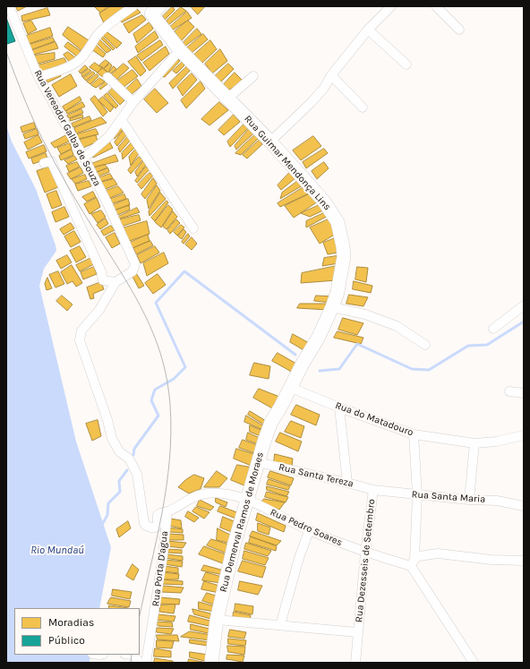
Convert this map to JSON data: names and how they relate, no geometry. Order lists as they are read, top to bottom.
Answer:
{
  "streets": {
    "street": [
      "Rua Vereador Galba de Souza",
      "Rua Guimar Mendonça Lins",
      "Rua do Matadouro",
      "Rua Santa Tereza",
      "Rua Santa Maria",
      "Rua Demerval Ramos de Moraes",
      "Rua Pedro Soares",
      "Rua Dezesseis de Setembro",
      "Rua Porta D'agua"
    ]
  },
  "crossings": [
    ["Rua Guimar Mendonça Lins", "Rua do Matadouro"],
    ["Rua Guimar Mendonça Lins", "Rua Demerval Ramos de Moraes"],
    ["Rua do Matadouro", "Rua Demerval Ramos de Moraes"],
    ["Rua Santa Tereza", "Rua Santa Maria"],
    ["Rua Santa Tereza", "Rua Demerval Ramos de Moraes"],
    ["Rua Santa Tereza", "Rua Dezesseis de Setembro"],
    ["Rua Santa Maria", "Rua Dezesseis de Setembro"],
    ["Rua Demerval Ramos de Moraes", "Rua Pedro Soares"],
    ["Rua Demerval Ramos de Moraes", "Rua Dezesseis de Setembro"],
    ["Rua Pedro Soares", "Rua Dezesseis de Setembro"],
    ["Rua Pedro Soares", "Rua Porta D'agua"]
  ],
  "water": ["Rio Mundaú"],
  "legend": ["Moradias", "Público"]
}
